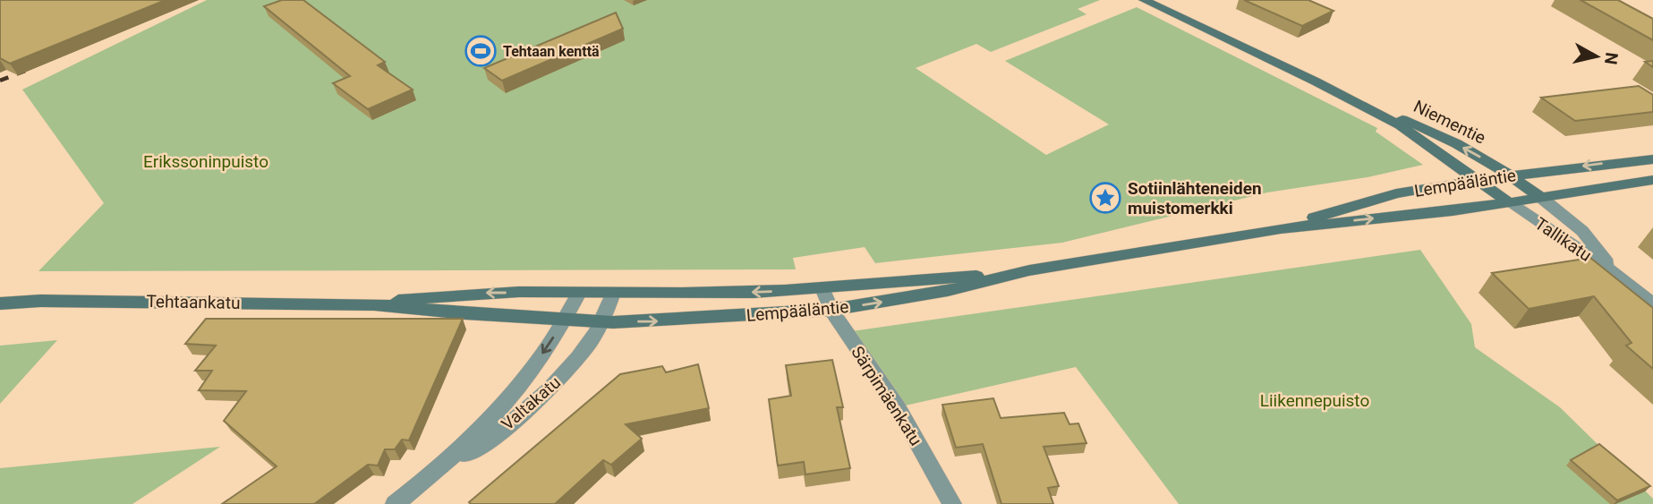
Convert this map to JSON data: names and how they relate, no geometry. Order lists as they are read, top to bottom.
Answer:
{
  "streets": {
    "main road": ["Niementie", "Lempääläntie", "Tehtaankatu"],
    "street": ["Tallikatu", "Särpimäenkatu", "Valtakatu"]
  },
  "crossings": [
    ["Niementie", "Lempääläntie"],
    ["Niementie", "Tallikatu"],
    ["Lempääläntie", "Tallikatu"],
    ["Lempääläntie", "Tehtaankatu"],
    ["Lempääläntie", "Särpimäenkatu"],
    ["Lempääläntie", "Valtakatu"],
    ["Tehtaankatu", "Valtakatu"]
  ],
  "parks": ["Erikssoninpuisto", "Liikennepuisto"],
  "places": {
    "sports": ["Tehtaan kenttä"],
    "place": ["Sotiinlähteneiden muistomerkki"]
  },
  "north": "right"
}
